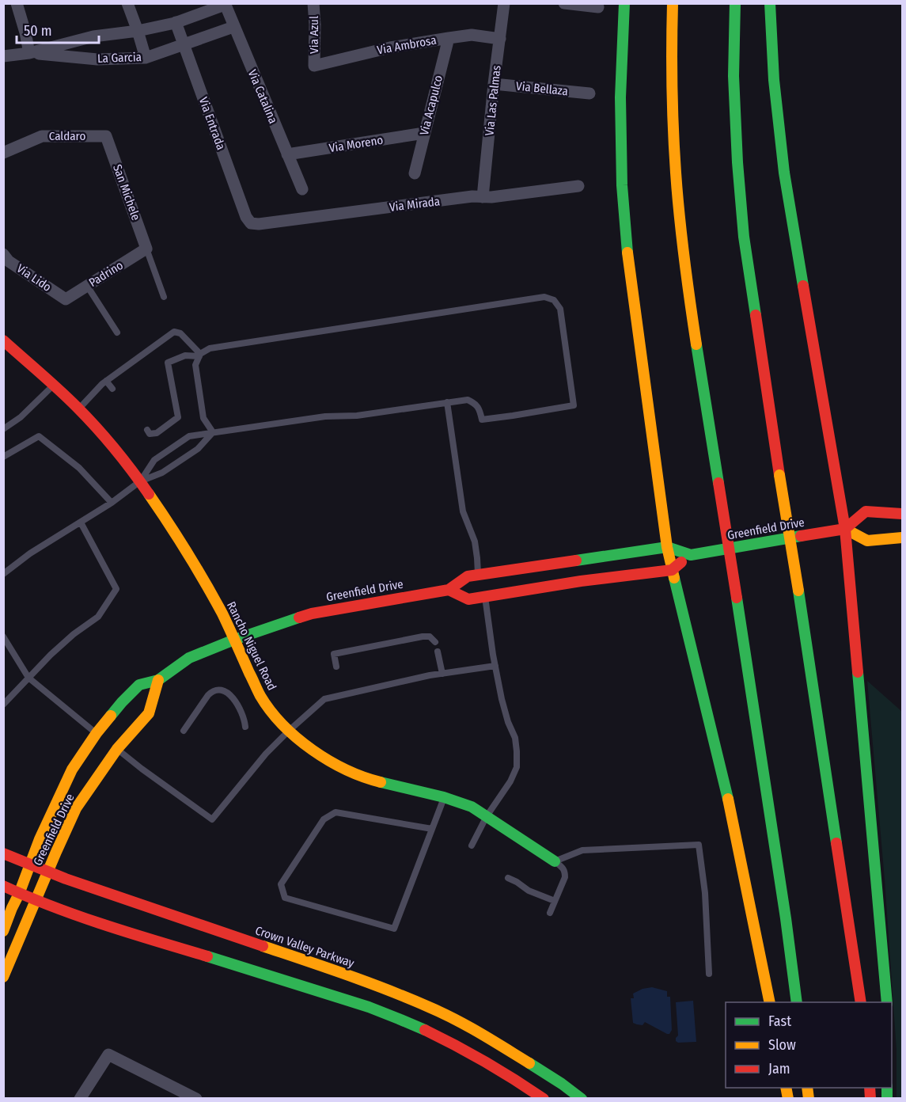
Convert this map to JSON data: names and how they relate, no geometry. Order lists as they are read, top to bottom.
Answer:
{
  "streets": {
    "main road": ["Greenfield Drive", "Rancho Niguel Road", "Crown Valley Parkway"],
    "street": [
      "Via Azul",
      "Via Ambrosa",
      "La Garcia",
      "Via Bellaza",
      "Via Catalina",
      "Via Las Palmas",
      "Via Acapulco",
      "Via Entrada",
      "Caldaro",
      "Via Moreno",
      "San Michele",
      "Via Mirada",
      "Padrino",
      "Via Lido"
    ]
  },
  "crossings": [
    ["Via Azul", "Via Ambrosa"],
    ["Via Ambrosa", "Via Las Palmas"],
    ["Via Ambrosa", "Via Acapulco"],
    ["La Garcia", "Via Catalina"],
    ["La Garcia", "Via Entrada"],
    ["Via Bellaza", "Via Las Palmas"],
    ["Via Catalina", "Via Moreno"],
    ["Via Las Palmas", "Via Mirada"],
    ["Via Acapulco", "Via Moreno"],
    ["Via Entrada", "Via Mirada"],
    ["Caldaro", "San Michele"],
    ["San Michele", "Padrino"],
    ["Padrino", "Via Lido"],
    ["Greenfield Drive", "Rancho Niguel Road"],
    ["Greenfield Drive", "Crown Valley Parkway"]
  ],
  "legend": ["Fast", "Slow", "Jam"],
  "scale_bar": "50 m"
}
